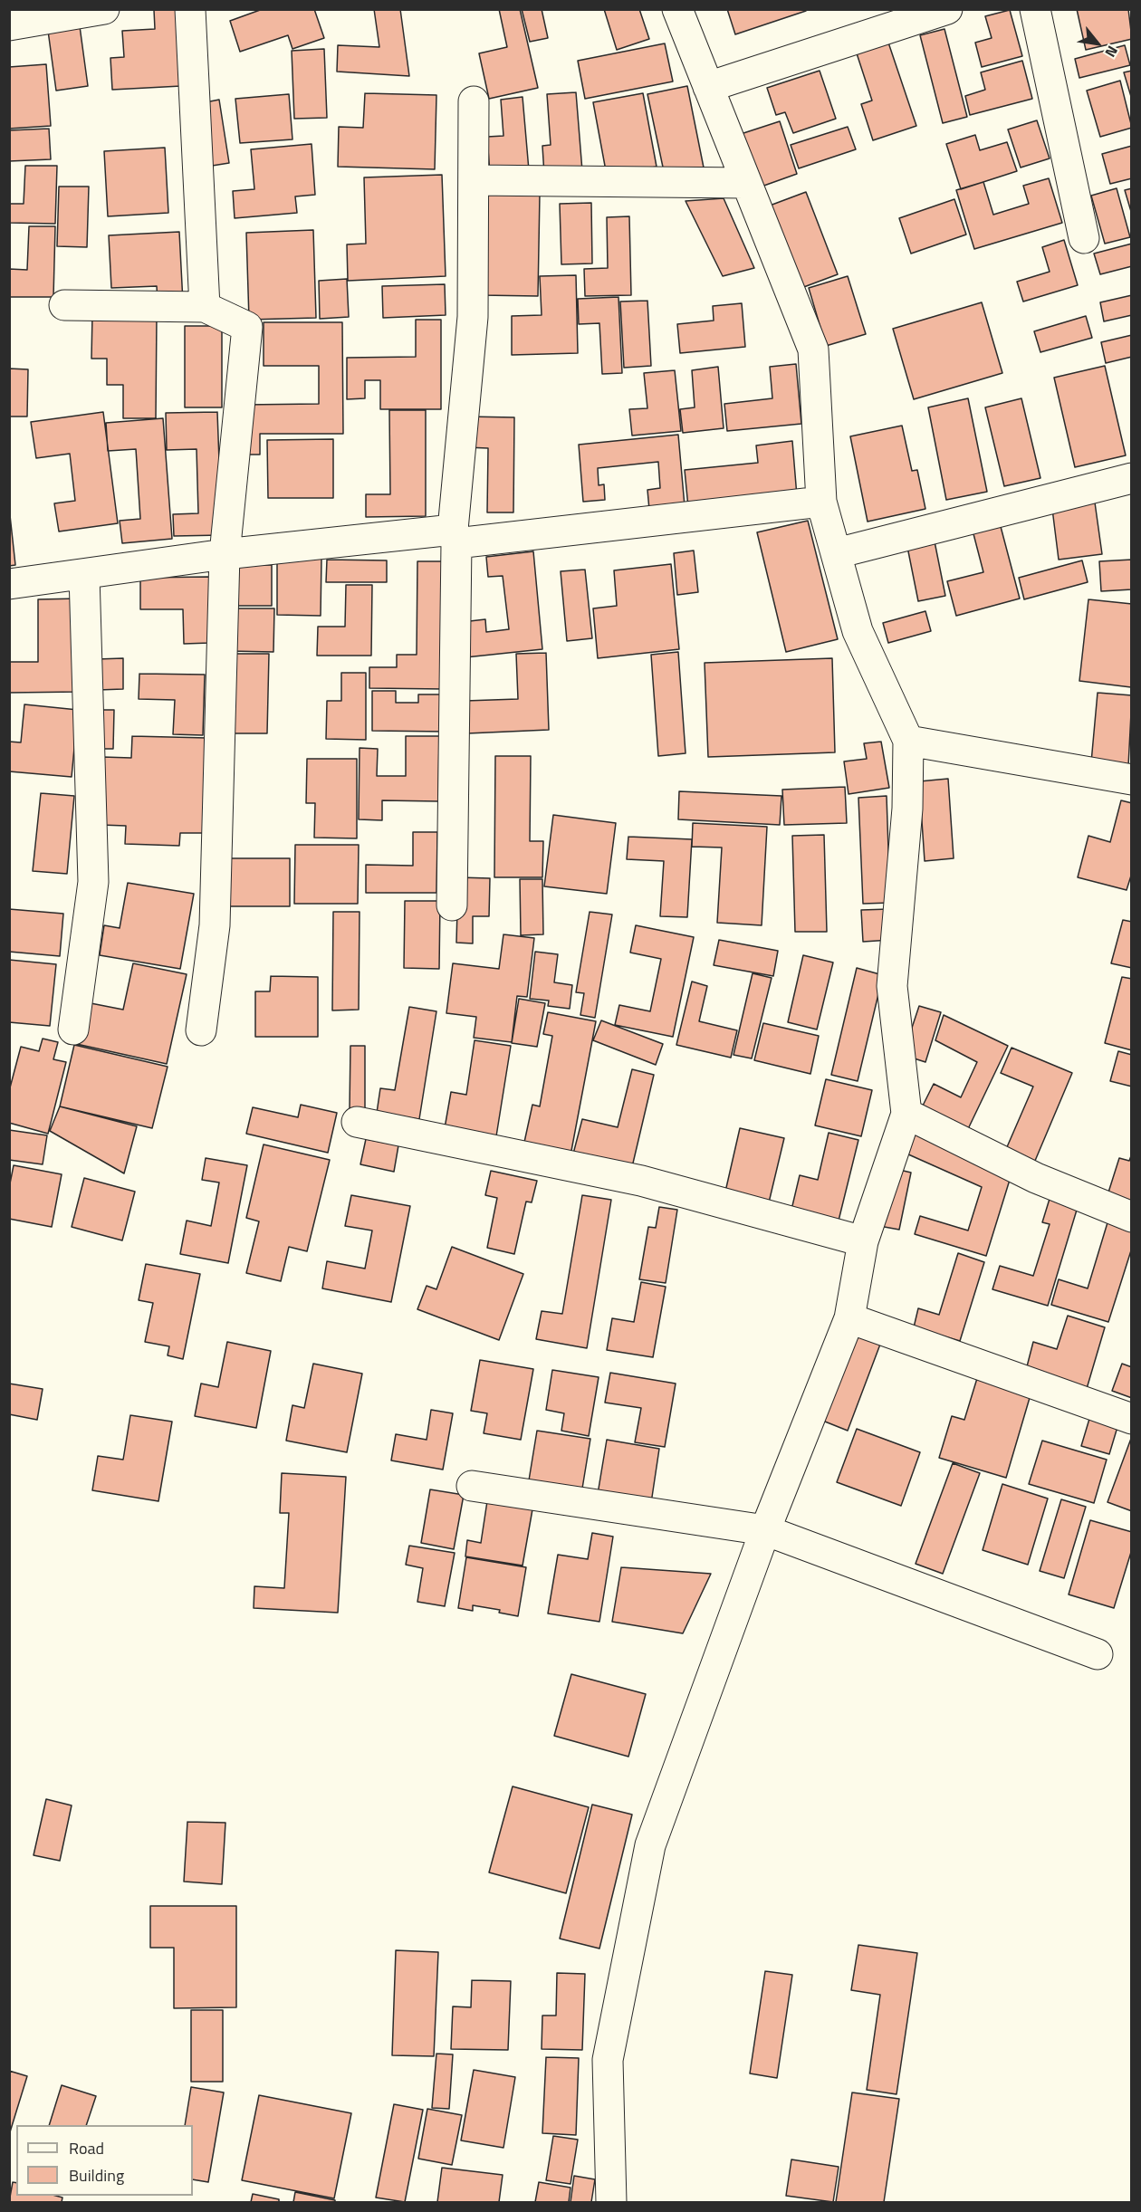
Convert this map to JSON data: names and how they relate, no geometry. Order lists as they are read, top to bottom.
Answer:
{
  "legend": ["Road", "Building"],
  "north": "bottom right"
}
